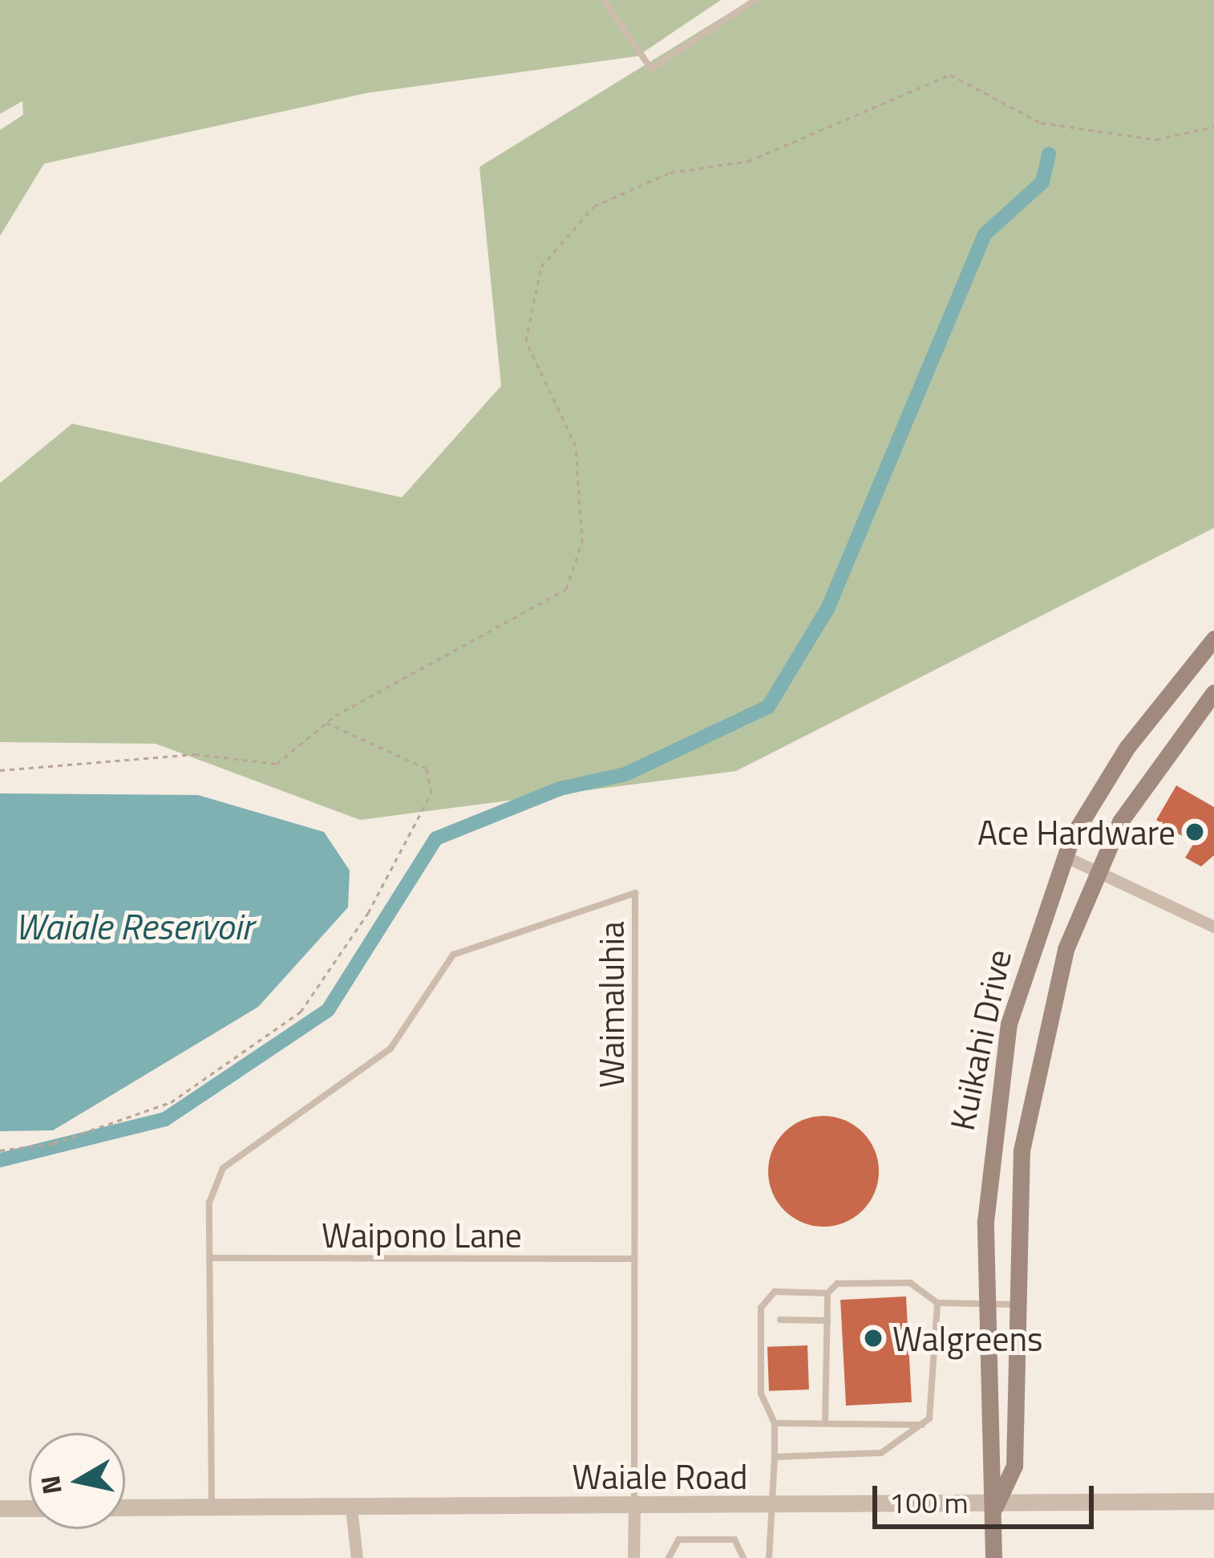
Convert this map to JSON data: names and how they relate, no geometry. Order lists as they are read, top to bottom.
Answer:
{
  "streets": {
    "main road": ["Kuikahi Drive"],
    "street": ["Waiale Road"],
    "lane": ["Waimaluhia", "Waipono Lane"]
  },
  "crossings": [
    ["Waimaluhia", "Waipono Lane"],
    ["Waimaluhia", "Waiale Road"],
    ["Kuikahi Drive", "Waiale Road"]
  ],
  "water": ["Waiale Reservoir"],
  "places": ["Ace Hardware", "Walgreens"],
  "scale_bar": "100 m",
  "north": "left"
}
